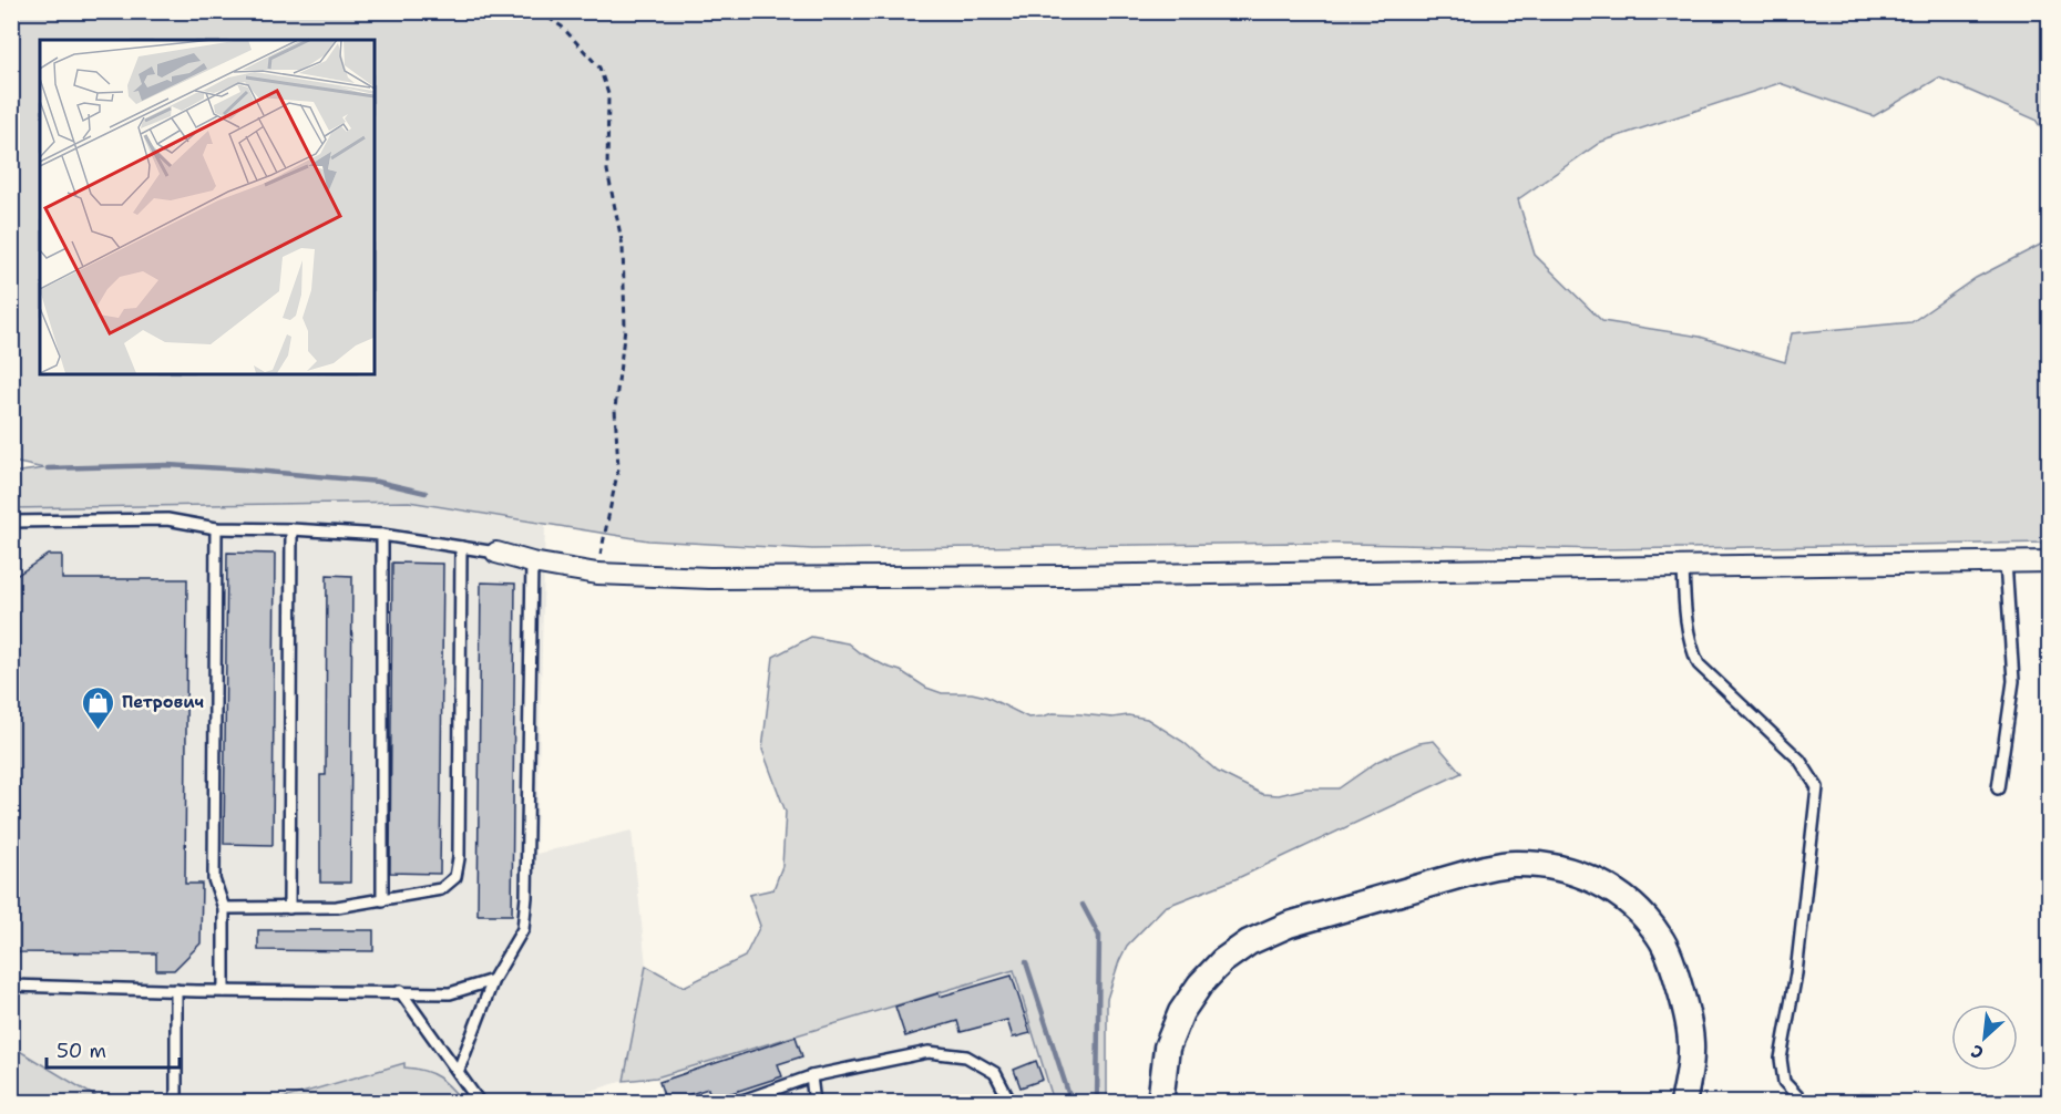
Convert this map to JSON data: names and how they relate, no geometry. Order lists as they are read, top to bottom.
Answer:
{
  "places": {
    "shop": ["Петрович"]
  },
  "scale_bar": "50 m",
  "north": "bottom left"
}
